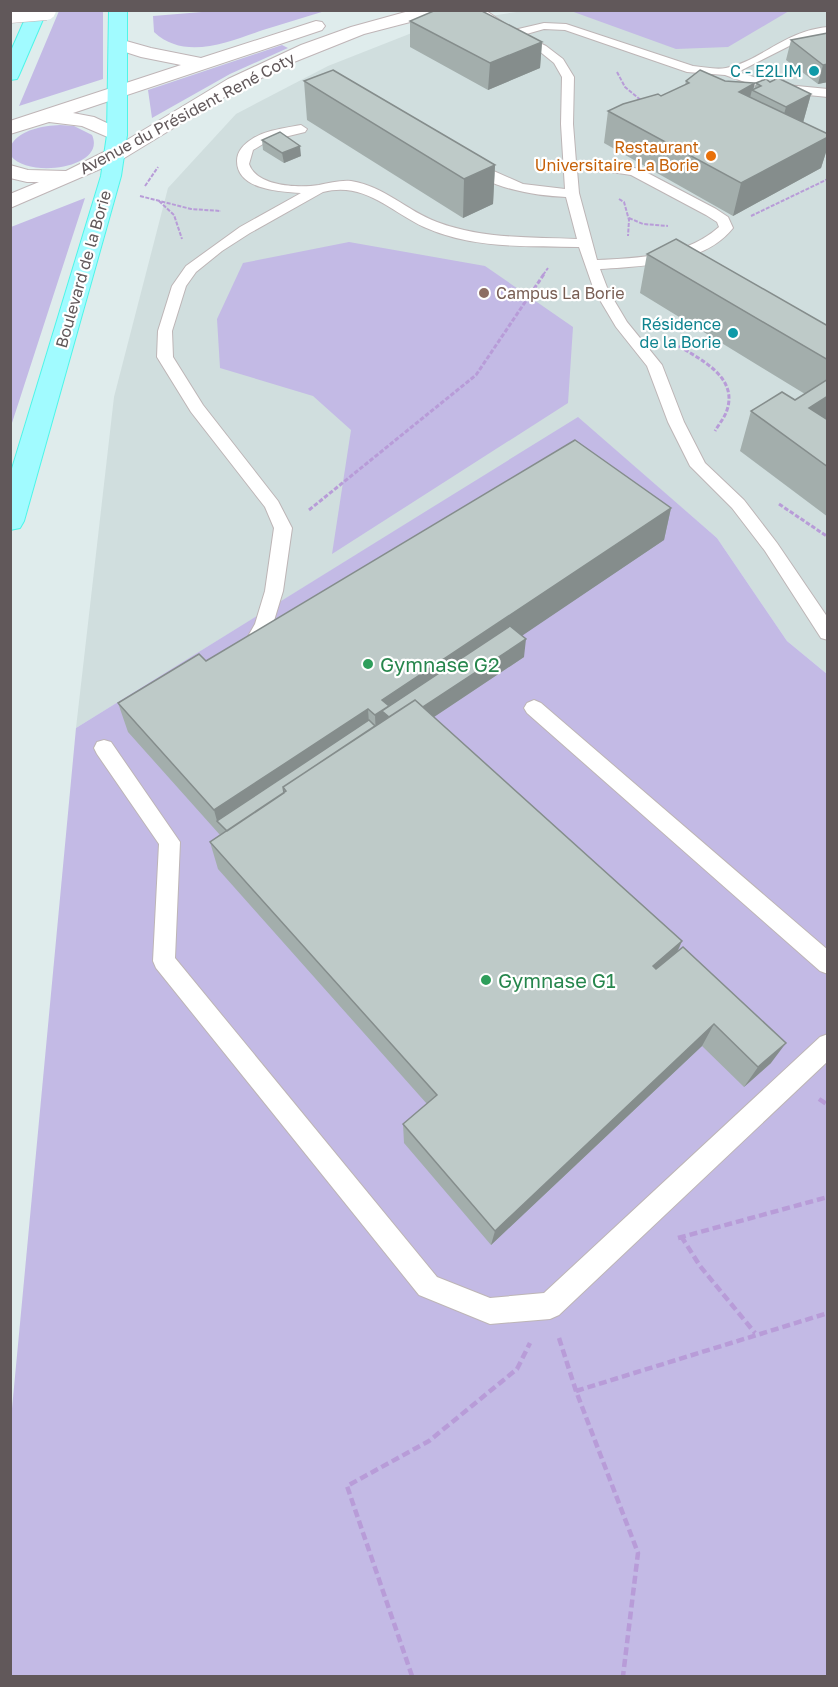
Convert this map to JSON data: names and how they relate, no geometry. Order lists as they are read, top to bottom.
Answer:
{
  "streets": {
    "main road": ["Boulevard de la Borie"],
    "street": ["Avenue du Président René Coty"]
  },
  "crossings": [
    ["Avenue du Président René Coty", "Boulevard de la Borie"]
  ],
  "places": [
    "C - E2LIM",
    "Restaurant Universitaire La Borie",
    "Campus La Borie",
    "Résidence de la Borie",
    "Gymnase G2",
    "Gymnase G1"
  ]
}
